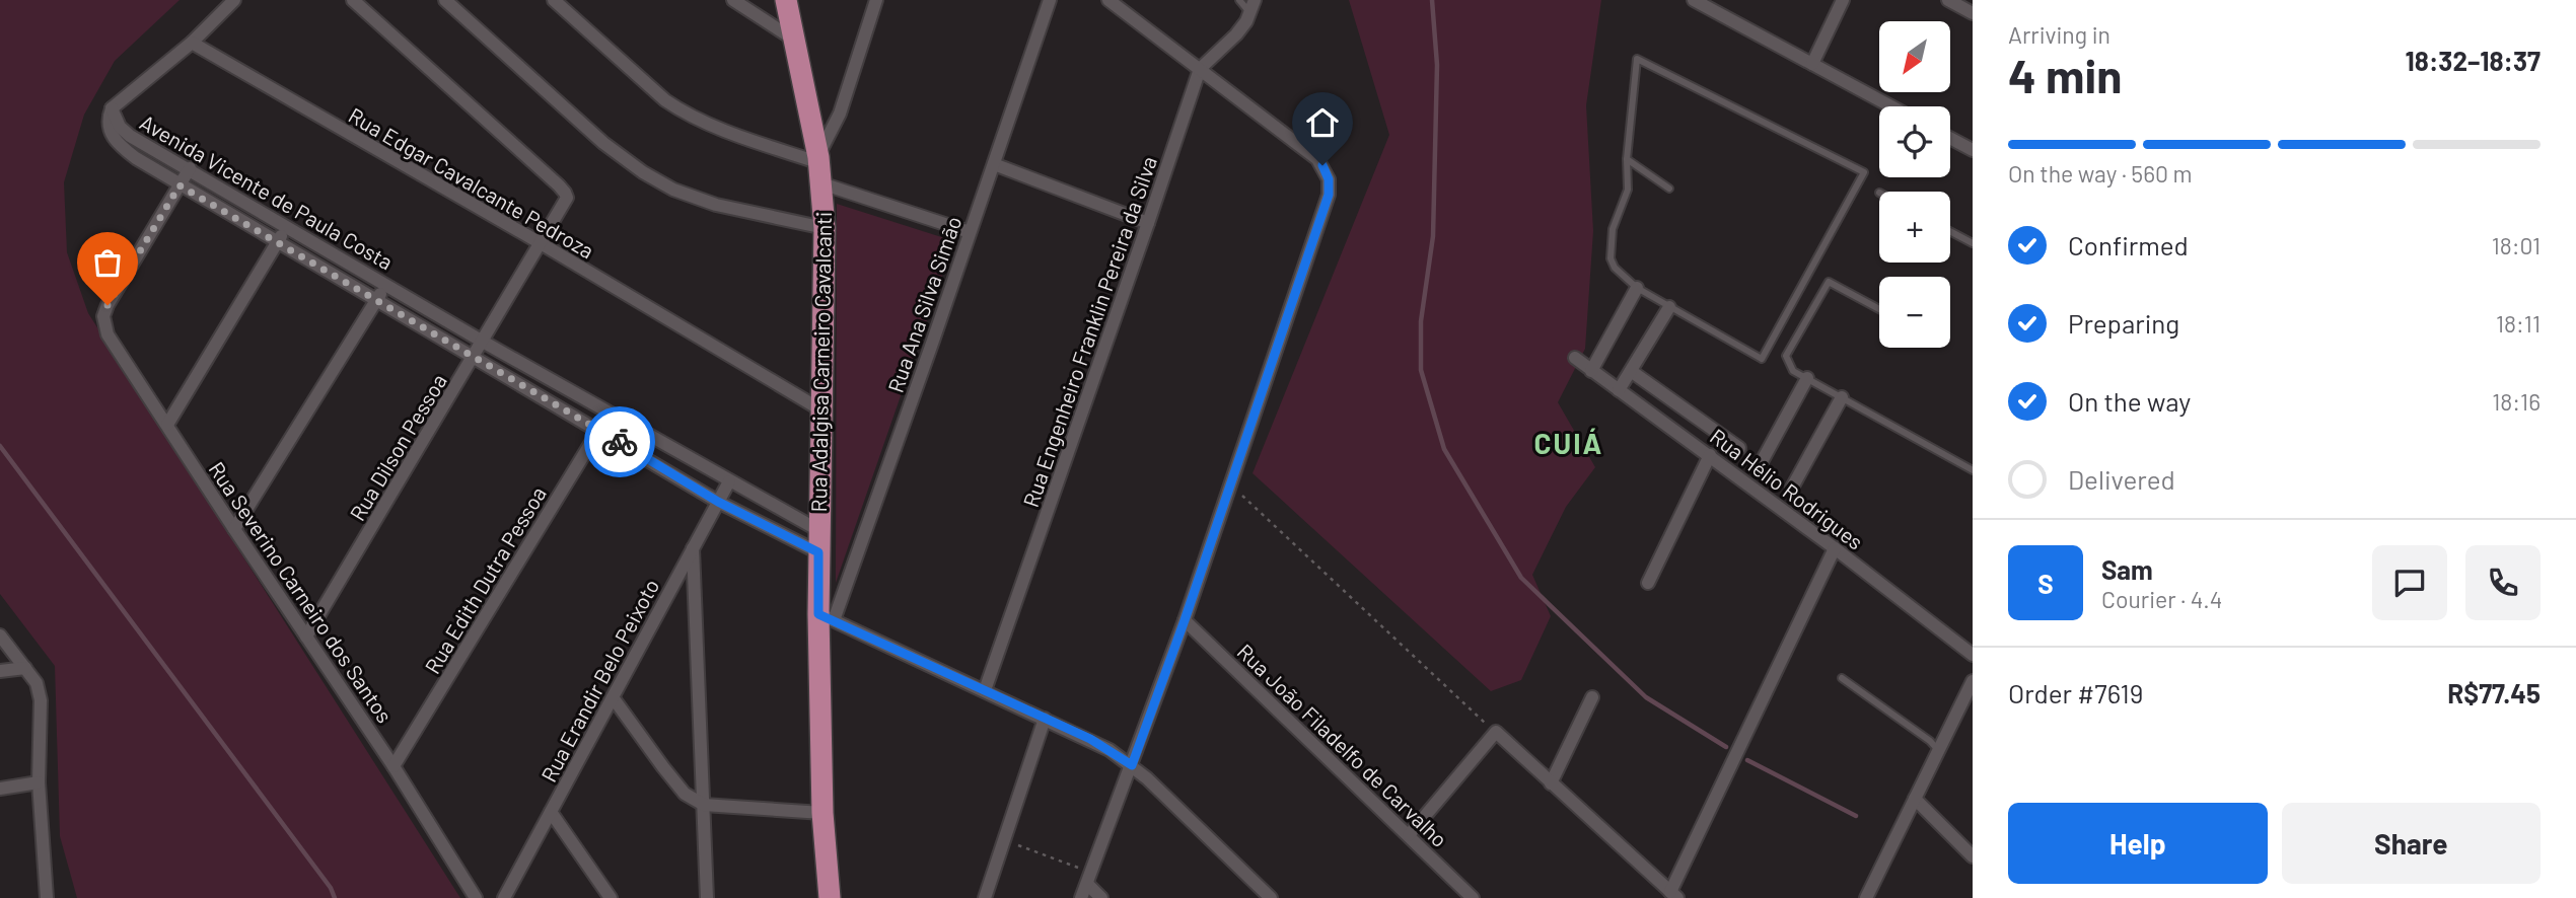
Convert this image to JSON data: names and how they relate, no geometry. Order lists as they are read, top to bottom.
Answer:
{
  "streets": {
    "main road": ["Rua Adalgisa Carneiro Cavalcanti"],
    "street": [
      "Rua Edgar Cavalcante Pedroza",
      "Avenida Vicente de Paula Costa",
      "Rua Ana Silva Simão",
      "Rua Engenheiro Franklin Pereira da Silva",
      "Rua Dilson Pessoa",
      "Rua Hélio Rodrigues",
      "Rua Edith Dutra Pessoa",
      "Rua Severino Carneiro dos Santos",
      "Rua Erandir Belo Peixoto",
      "Rua João Filadelfo de Carvalho"
    ]
  },
  "crossings": [
    ["Rua Edgar Cavalcante Pedroza", "Rua Adalgisa Carneiro Cavalcanti"],
    ["Rua Edgar Cavalcante Pedroza", "Rua Dilson Pessoa"],
    ["Avenida Vicente de Paula Costa", "Rua Adalgisa Carneiro Cavalcanti"],
    ["Avenida Vicente de Paula Costa", "Rua Dilson Pessoa"],
    ["Avenida Vicente de Paula Costa", "Rua Edith Dutra Pessoa"],
    ["Avenida Vicente de Paula Costa", "Rua Severino Carneiro dos Santos"],
    ["Avenida Vicente de Paula Costa", "Rua Erandir Belo Peixoto"],
    ["Rua Ana Silva Simão", "Rua Adalgisa Carneiro Cavalcanti"],
    ["Rua Dilson Pessoa", "Rua Severino Carneiro dos Santos"],
    ["Rua Edith Dutra Pessoa", "Rua Severino Carneiro dos Santos"]
  ],
  "districts": ["CUIÁ"],
  "north": "bottom left",
  "page": {
    "heading": ["4 min", "Arriving in", "18:32–18:37"],
    "panel": [
      "Sam",
      "Courier · 4.4",
      "Order #7619",
      "R$77.45"
    ],
    "map_buttons": ["+", "−"],
    "bar": "On the way · 560 m",
    "list": [
      ["Confirmed", "18:01"],
      ["Preparing", "18:11"],
      ["On the way", "18:16"],
      "Delivered"
    ],
    "round": "S",
    "buttons": ["Help", "Share"]
  }
}
